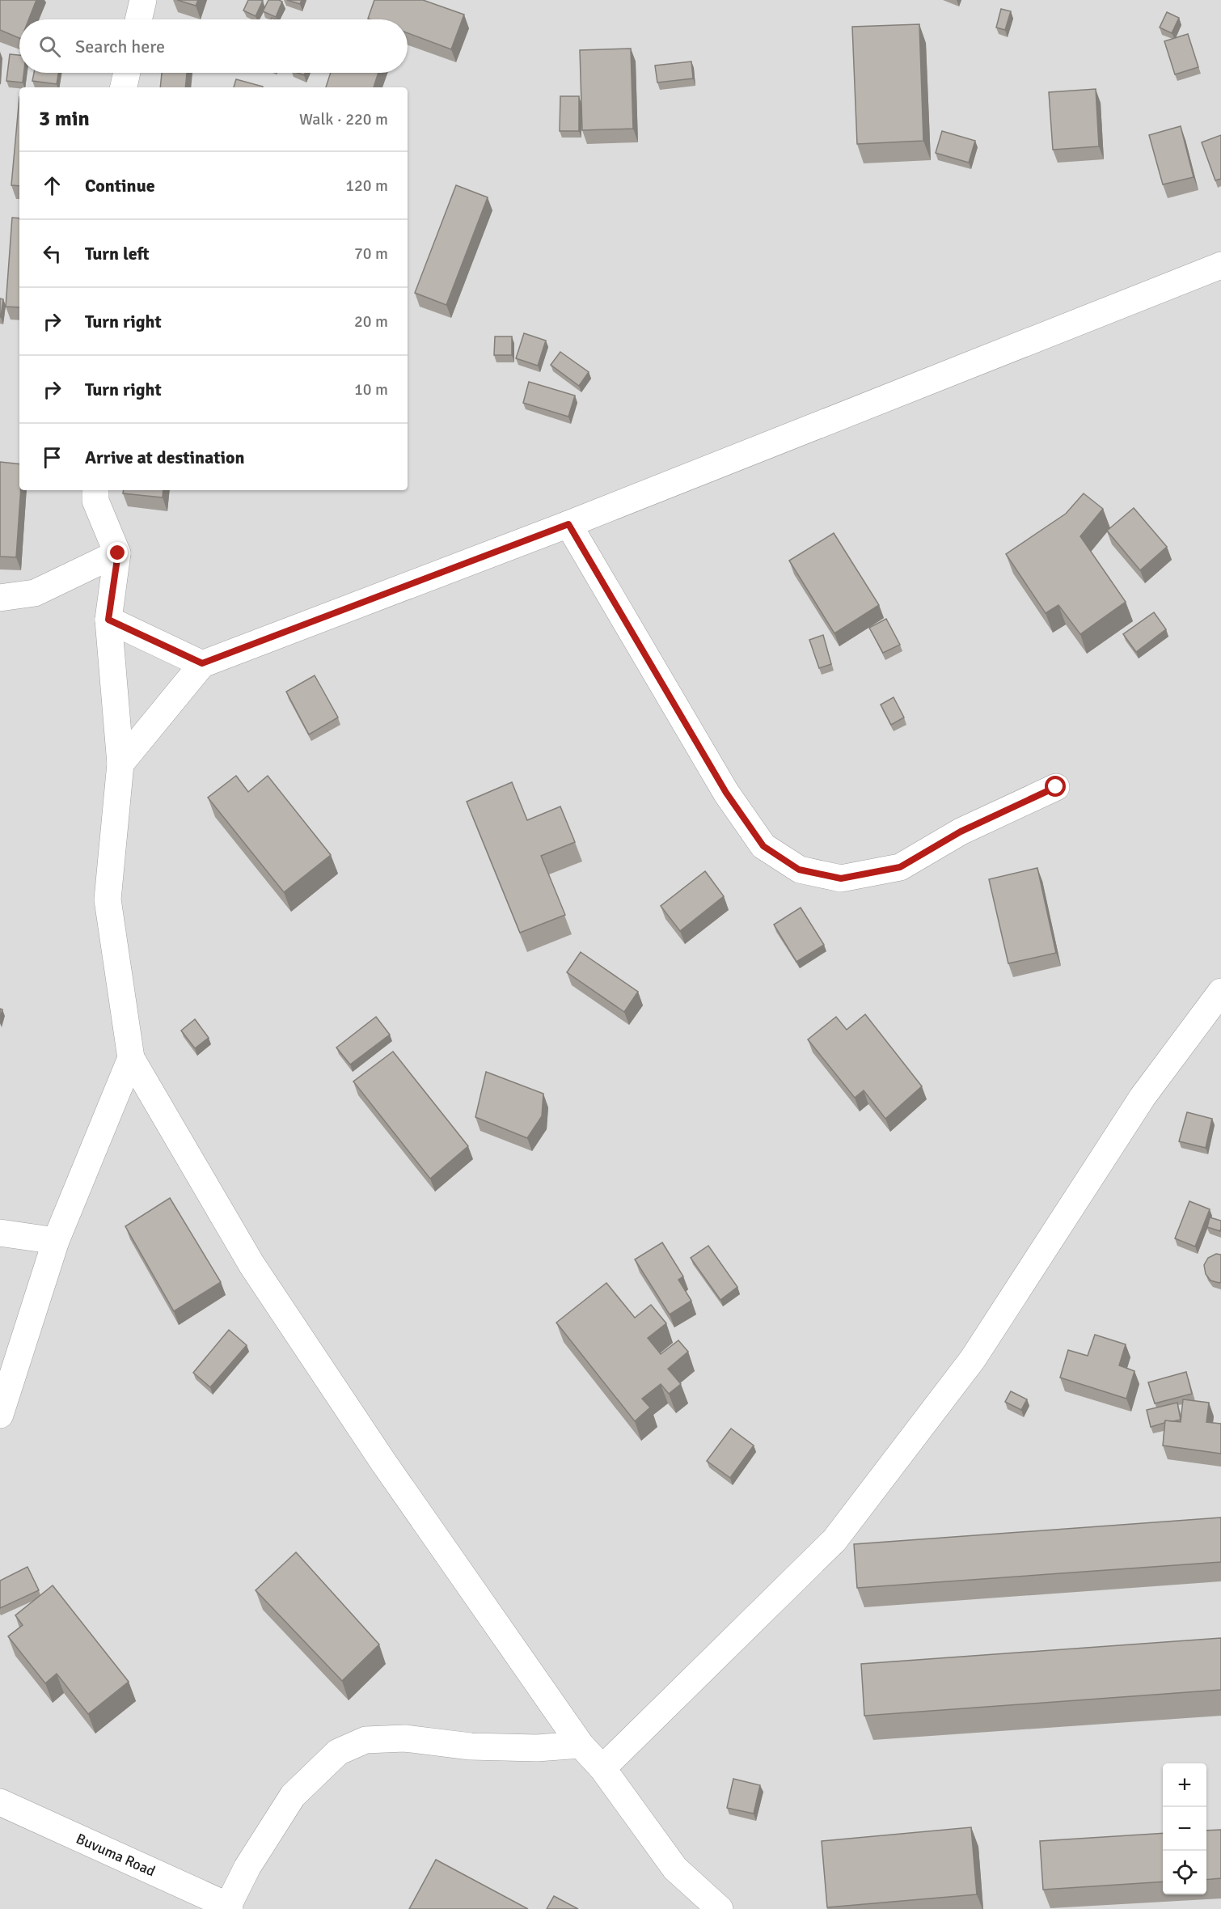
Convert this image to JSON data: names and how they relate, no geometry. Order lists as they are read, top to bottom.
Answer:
{
  "streets": {
    "street": ["Buvuma Road"]
  },
  "page": {
    "search": "Search here",
    "heading": ["3 min", "Walk · 220 m"],
    "list": [
      ["Continue", "120 m"],
      ["Turn left", "70 m"],
      ["Turn right", "20 m"],
      ["Turn right", "10 m"],
      "Arrive at destination"
    ],
    "map_buttons": ["+", "−"]
  }
}
